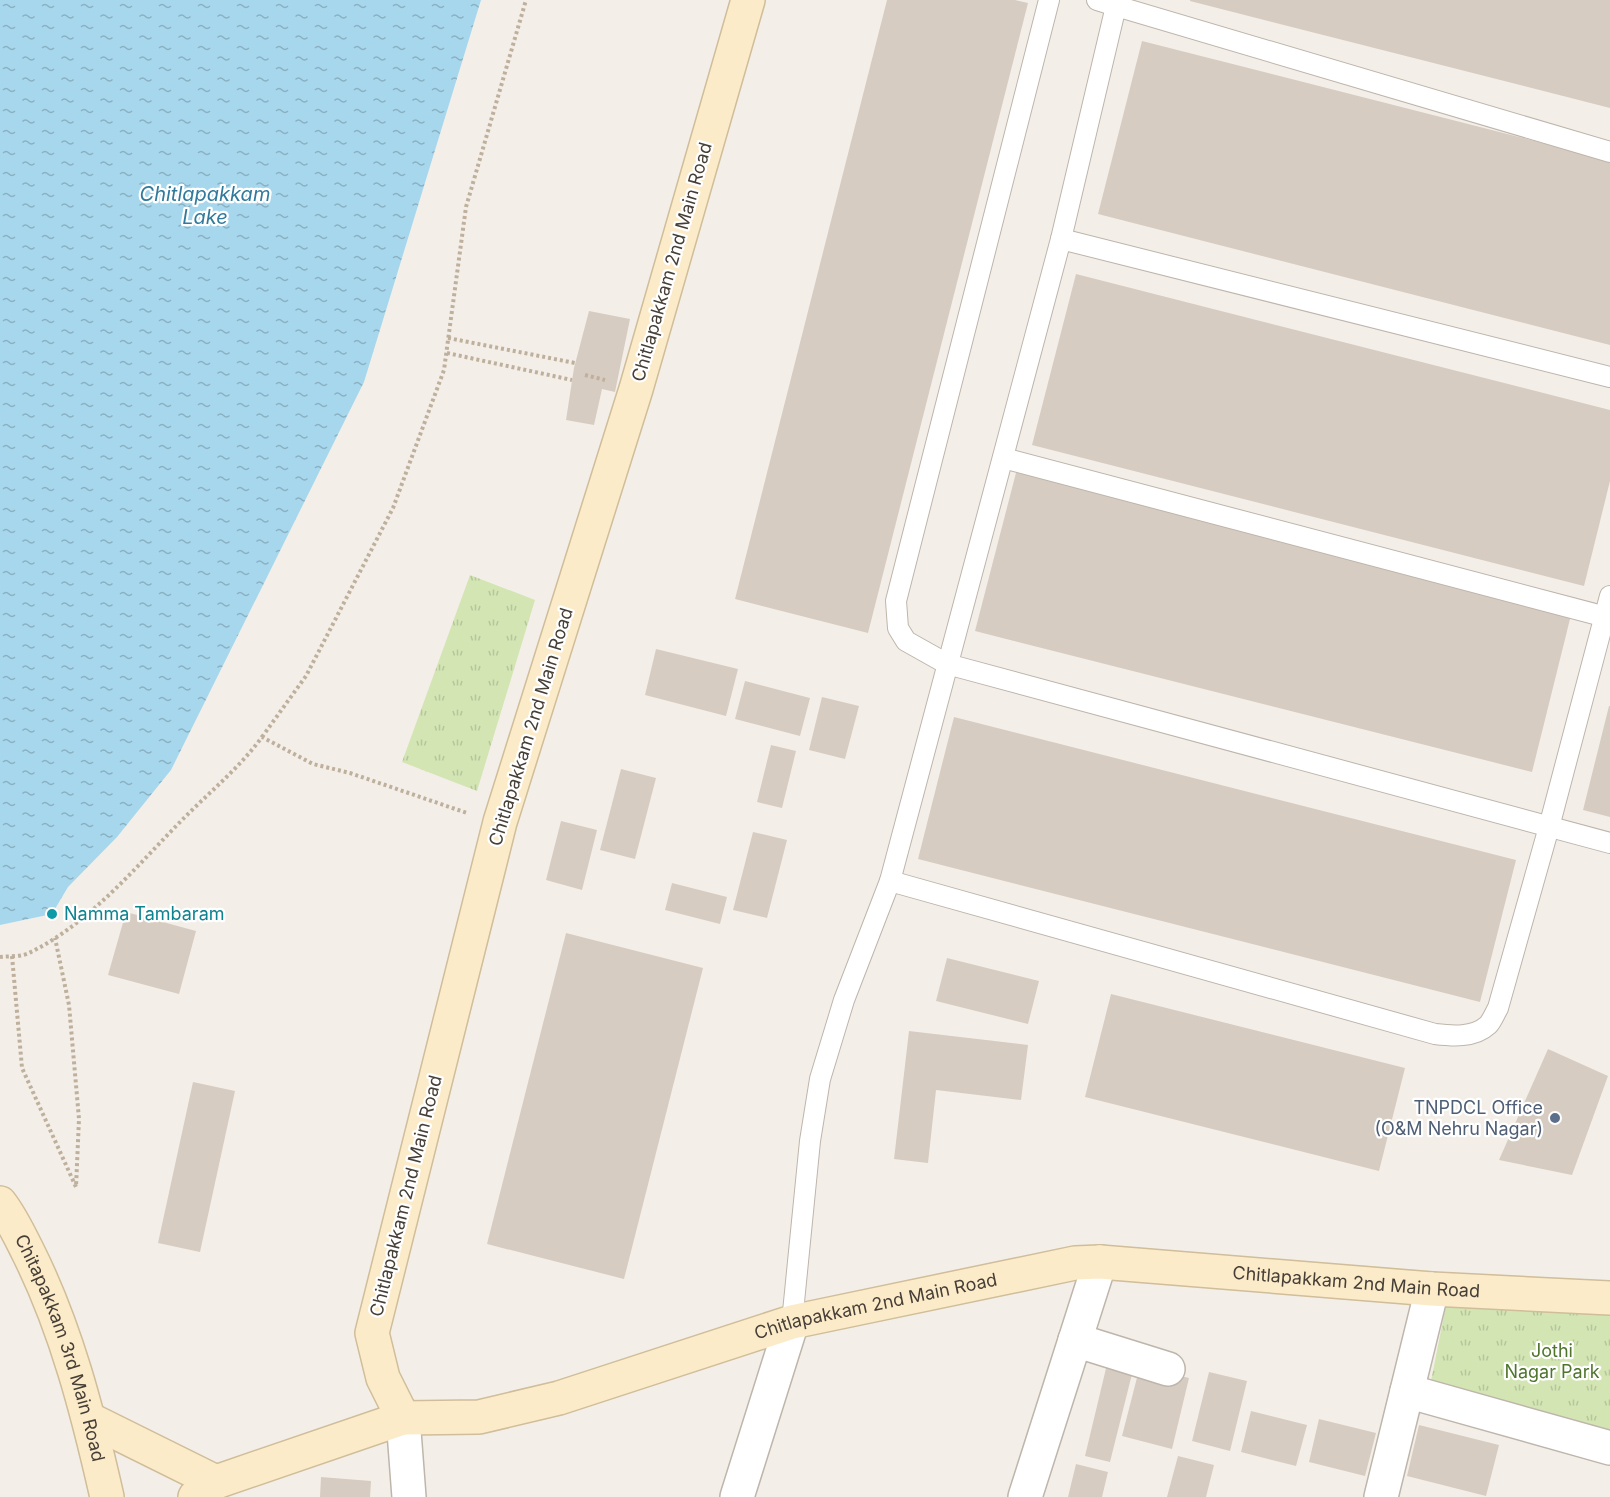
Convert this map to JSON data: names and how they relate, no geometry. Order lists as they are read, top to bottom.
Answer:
{
  "streets": {
    "street": ["Chitlapakkam 2nd Main Road", "Chitapakkam 3rd Main Road"]
  },
  "water": ["Chitlapakkam Lake"],
  "parks": ["Jothi Nagar Park"],
  "places": ["Namma Tambaram", "TNPDCL Office (O&M Nehru Nagar)"]
}
